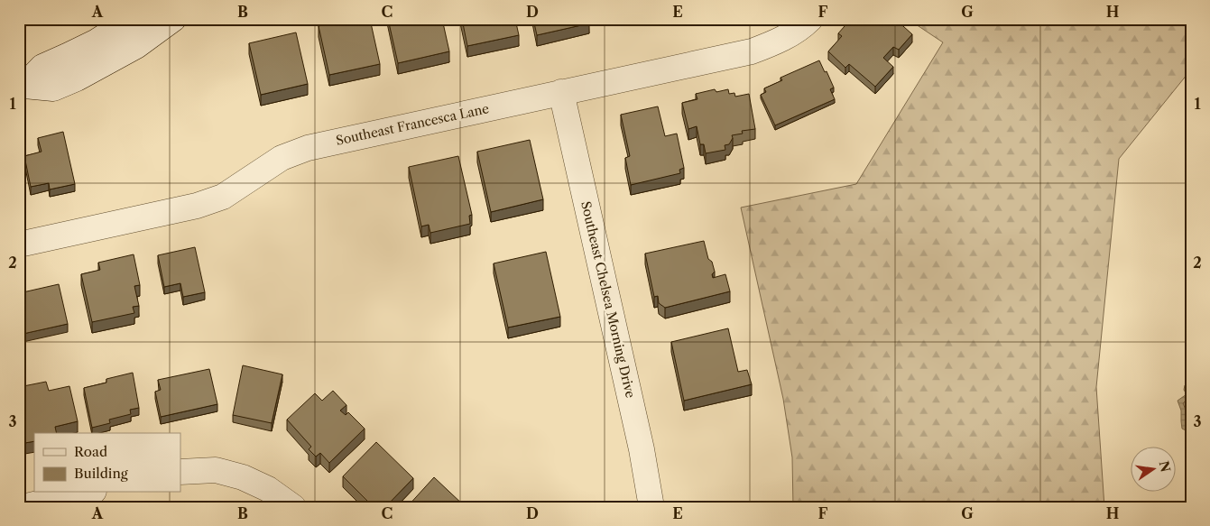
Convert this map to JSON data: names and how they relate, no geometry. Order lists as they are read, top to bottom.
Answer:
{
  "streets": {
    "street": ["Southeast Francesca Lane", "Southeast Chelsea Morning Drive"]
  },
  "crossings": [
    ["Southeast Francesca Lane", "Southeast Chelsea Morning Drive"]
  ],
  "legend": ["Road", "Building"],
  "north": "right",
  "grid": {
    "columns": [
      "A",
      "B",
      "C",
      "D",
      "E",
      "F",
      "G",
      "H"
    ],
    "rows": ["1", "2", "3"]
  }
}
